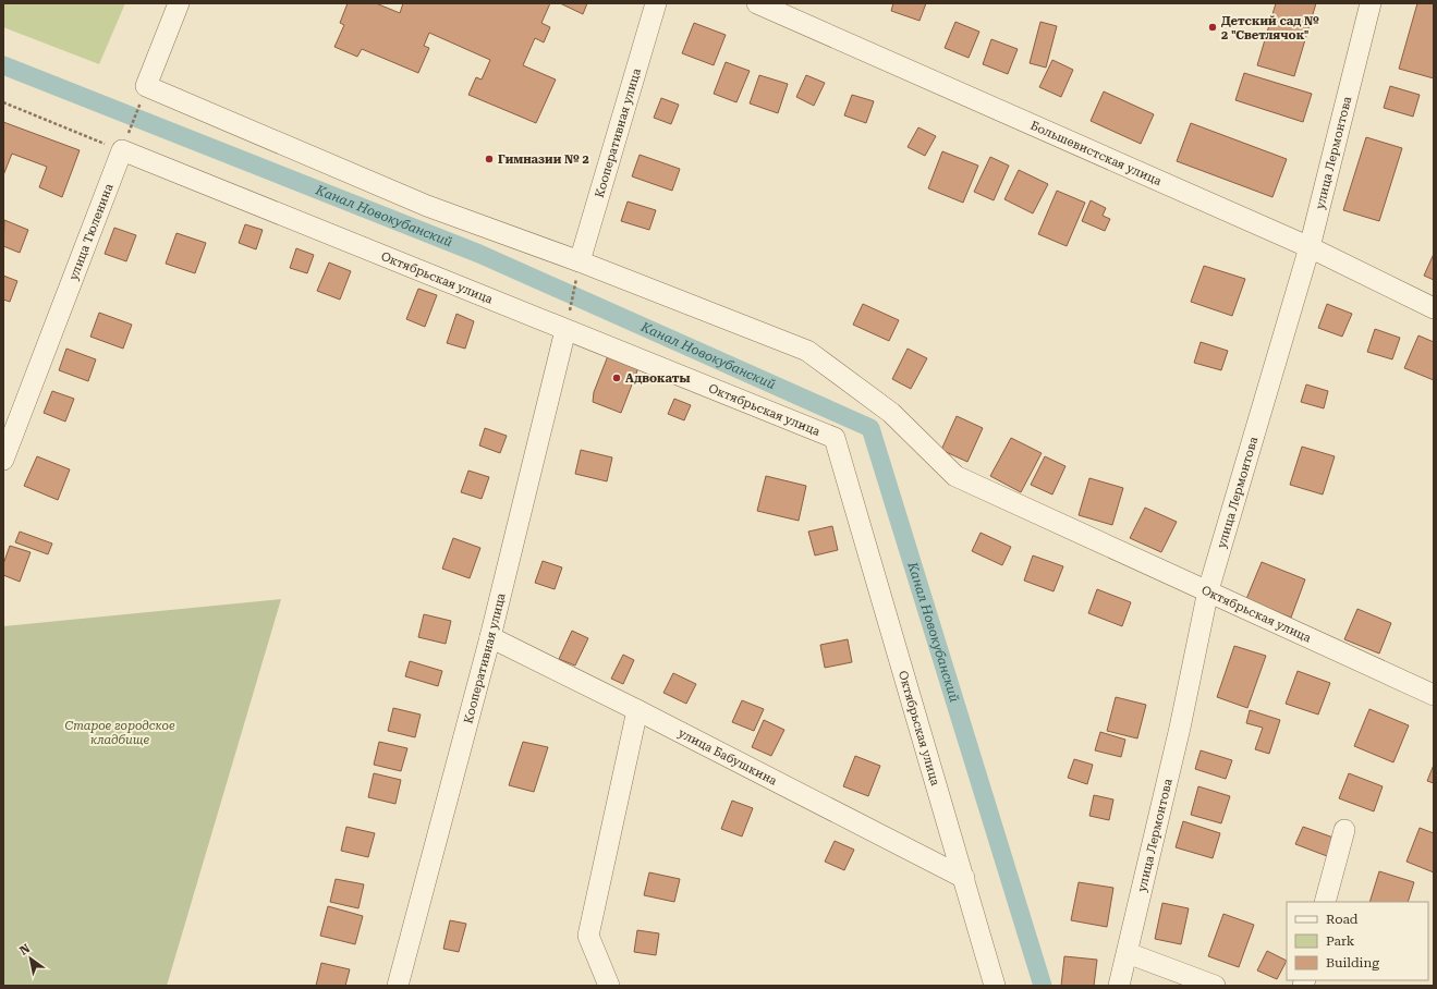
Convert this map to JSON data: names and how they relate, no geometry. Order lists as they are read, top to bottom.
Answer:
{
  "streets": {
    "street": [
      "Кооперативная улица",
      "Большевистская улица",
      "улица Лермонтова",
      "улица Тюленина",
      "Октябрьская улица",
      "улица Бабушкина"
    ]
  },
  "crossings": [
    ["Кооперативная улица", "Октябрьская улица"],
    ["Кооперативная улица", "улица Бабушкина"],
    ["Большевистская улица", "улица Лермонтова"],
    ["улица Лермонтова", "Октябрьская улица"],
    ["улица Тюленина", "Октябрьская улица"],
    ["Октябрьская улица", "улица Бабушкина"]
  ],
  "water": ["Канал Новокубанский"],
  "parks": ["Старое городское кладбище"],
  "places": ["Детский сад № 2 \"Светлячок\"", "Гимназии № 2", "Адвокаты"],
  "legend": ["Road", "Park", "Building"],
  "north": "top left"
}
